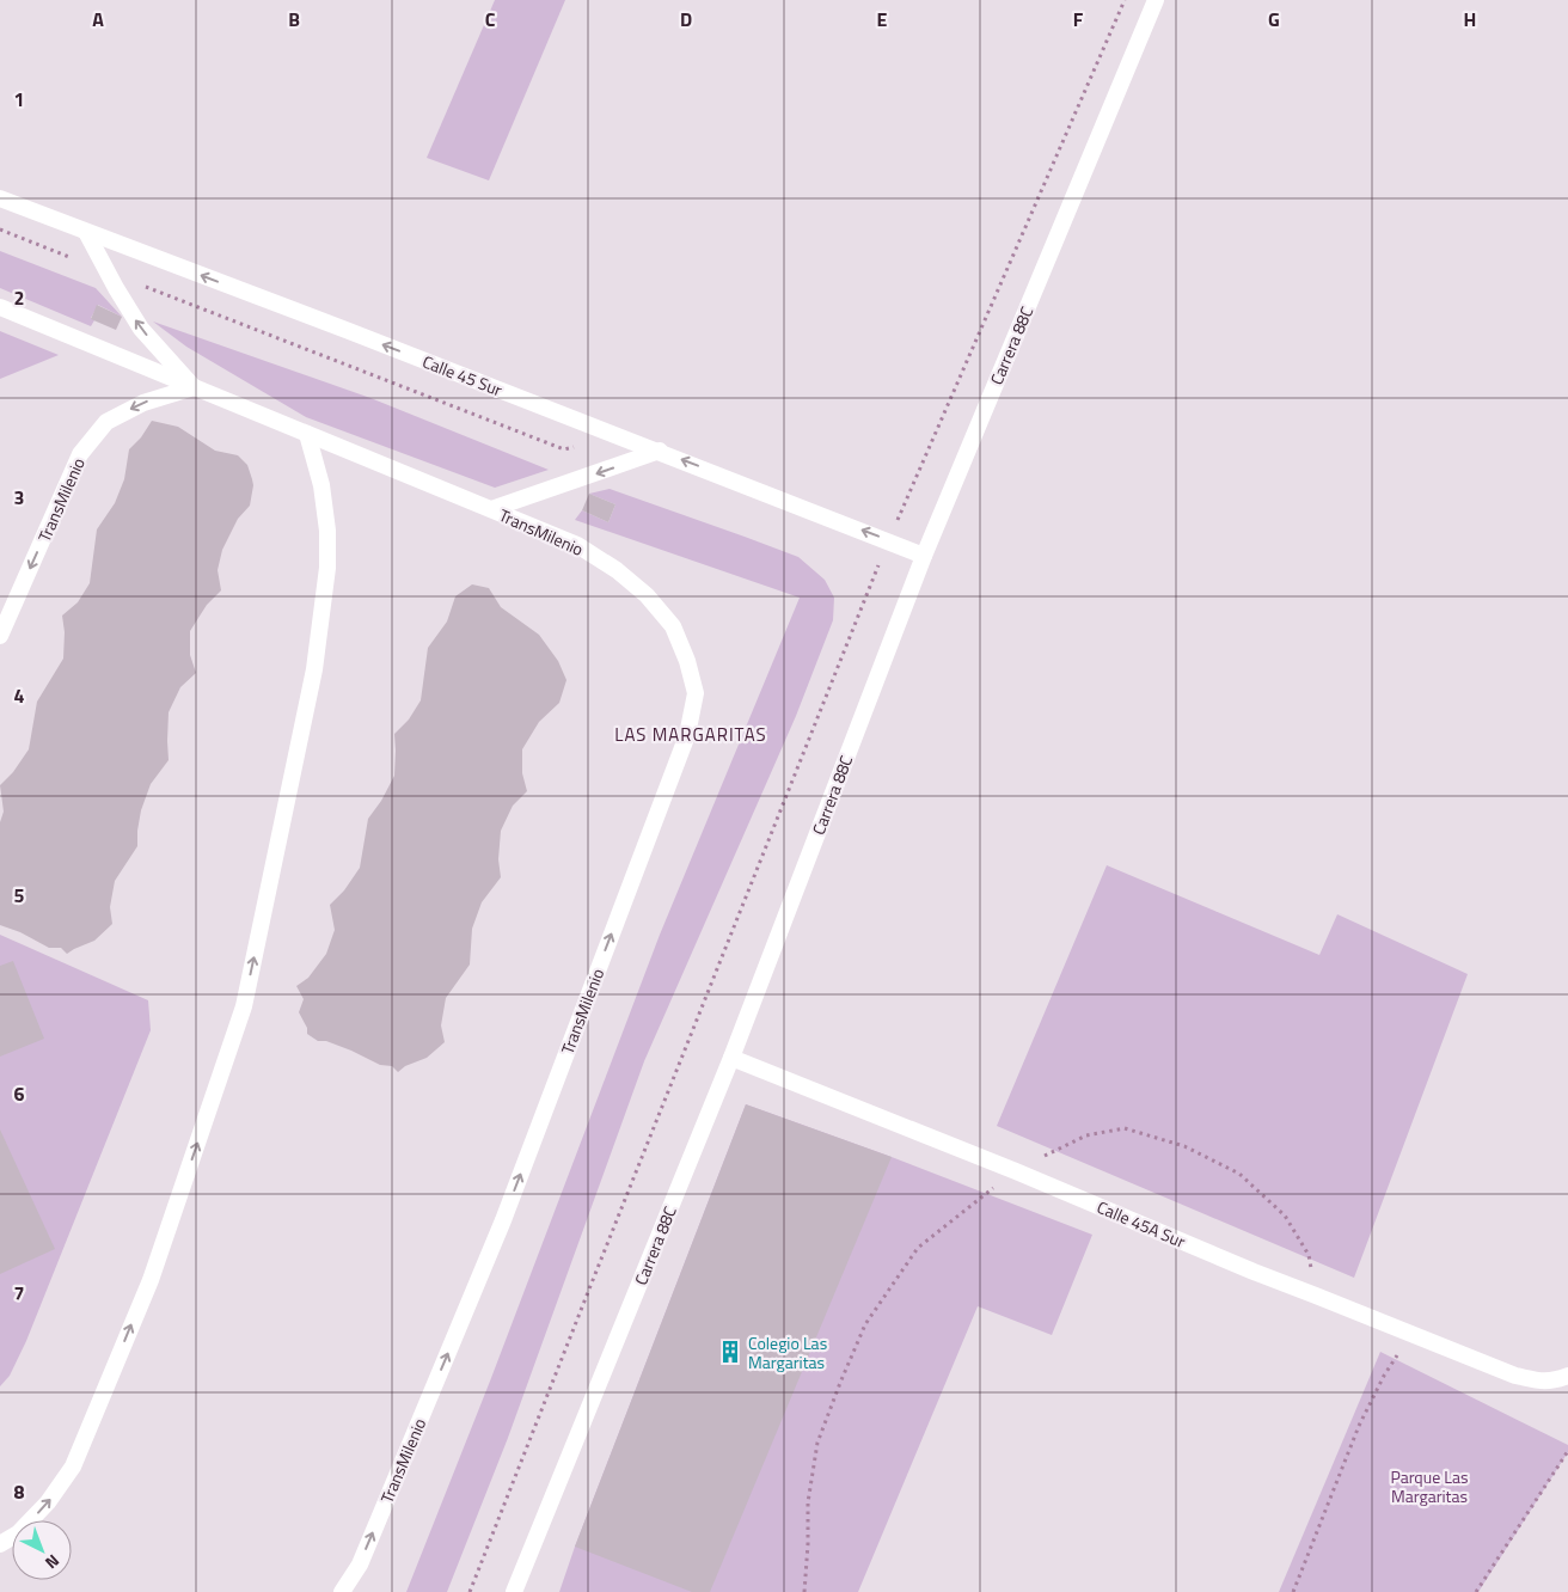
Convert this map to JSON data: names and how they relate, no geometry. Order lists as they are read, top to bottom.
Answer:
{
  "streets": {
    "street": [
      "Carrera 88C",
      "Calle 45 Sur",
      "TransMilenio",
      "Calle 45A Sur"
    ]
  },
  "crossings": [
    ["Carrera 88C", "Calle 45 Sur"],
    ["Carrera 88C", "Calle 45A Sur"],
    ["Calle 45 Sur", "TransMilenio"]
  ],
  "one_way": ["Calle 45 Sur"],
  "districts": ["LAS MARGARITAS"],
  "parks": ["Parque Las Margaritas"],
  "places": {
    "building": ["Colegio Las Margaritas"]
  },
  "north": "bottom right",
  "grid": {
    "columns": [
      "A",
      "B",
      "C",
      "D",
      "E",
      "F",
      "G",
      "H"
    ],
    "rows": [
      "1",
      "2",
      "3",
      "4",
      "5",
      "6",
      "7",
      "8"
    ]
  }
}
